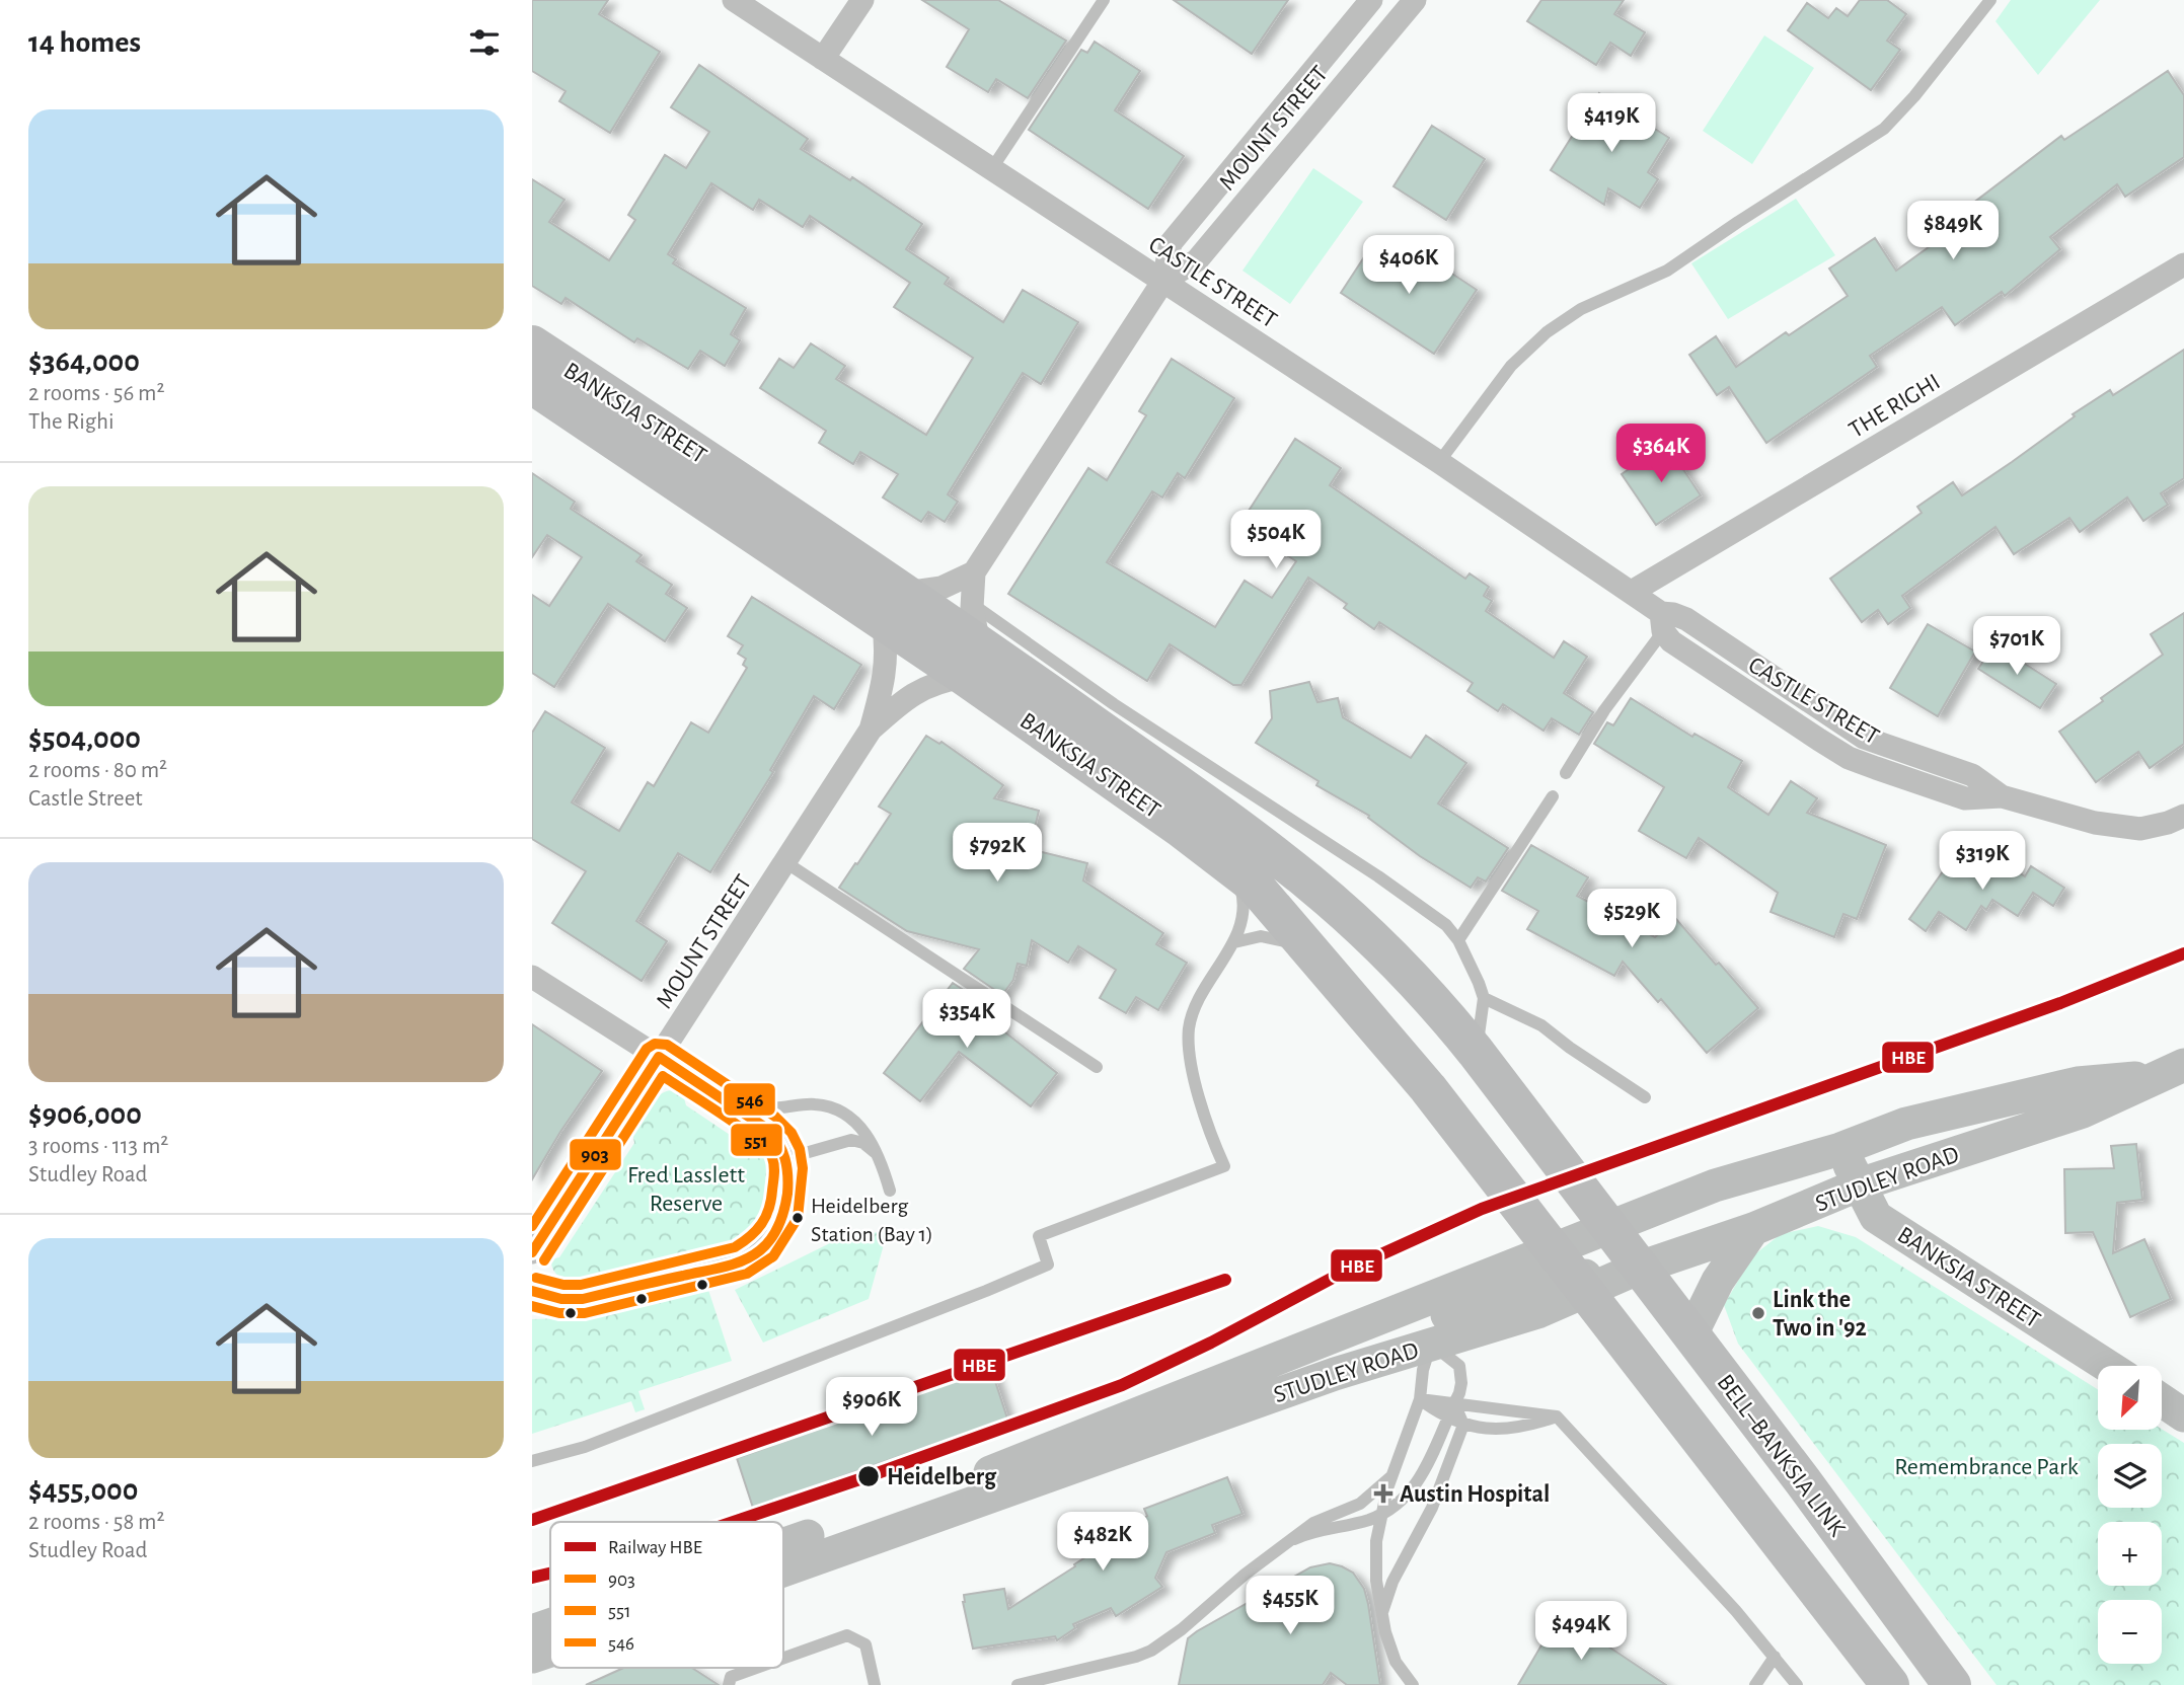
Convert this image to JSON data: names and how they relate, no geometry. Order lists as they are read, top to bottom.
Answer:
{
  "streets": {
    "highway": ["BANKSIA STREET", "BELL–BANKSIA LINK"],
    "street": [
      "MOUNT STREET",
      "CASTLE STREET",
      "THE RIGHI",
      "STUDLEY ROAD"
    ]
  },
  "crossings": [
    ["MOUNT STREET", "CASTLE STREET"],
    ["MOUNT STREET", "BANKSIA STREET"],
    ["CASTLE STREET", "THE RIGHI"],
    ["BANKSIA STREET", "STUDLEY ROAD"],
    ["BANKSIA STREET", "BELL–BANKSIA LINK"],
    ["STUDLEY ROAD", "BELL–BANKSIA LINK"]
  ],
  "parks": ["Fred Lasslett Reserve", "Remembrance Park"],
  "places": {
    "other": ["Heidelberg Station (Bay 1)", "Link the Two in '92", "Heidelberg"],
    "health": ["Austin Hospital"]
  },
  "lines": [
    "rail line HBE",
    "transit line 546",
    "transit line 903",
    "transit line 551"
  ],
  "legend": [
    "Railway HBE",
    "903",
    "551",
    "546"
  ],
  "north": "bottom left",
  "page": {
    "heading": "14 homes",
    "list": [
      {
        "name": "$364,000",
        "note": "2 rooms · 56 m² · The Righi"
      },
      {
        "name": "$504,000",
        "note": "2 rooms · 80 m² · Castle Street"
      },
      {
        "name": "$906,000",
        "note": "3 rooms · 113 m² · Studley Road"
      },
      {
        "name": "$455,000",
        "note": "2 rooms · 58 m² · Studley Road"
      }
    ],
    "price": [
      "$419K",
      "$849K",
      "$406K",
      "$364K",
      "$504K",
      "$701K",
      "$792K",
      "$319K",
      "$529K",
      "$354K",
      "$906K",
      "$482K",
      "$455K",
      "$494K"
    ],
    "map_buttons": ["+", "−"]
  }
}
